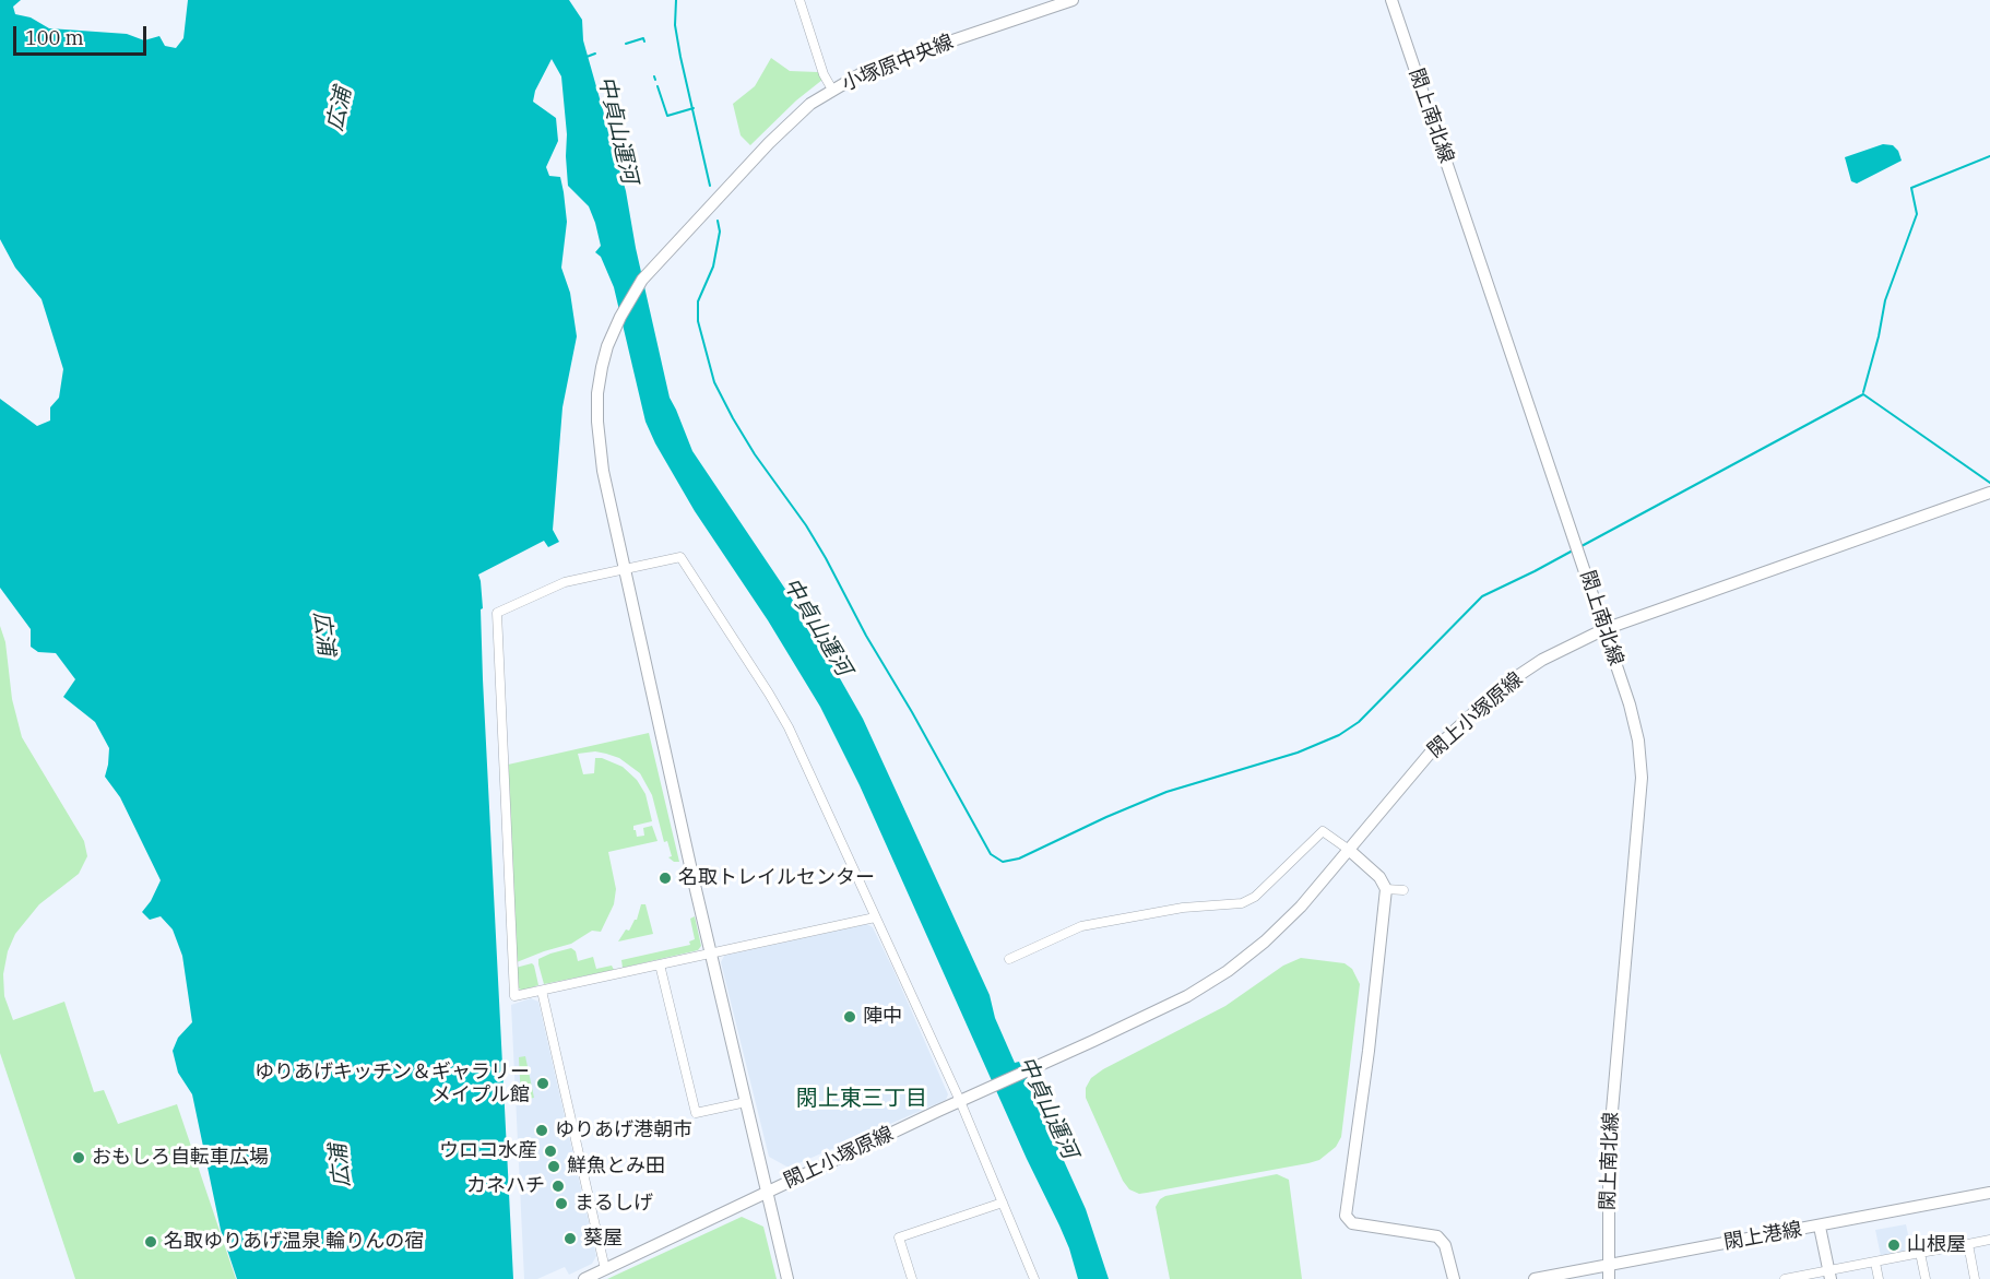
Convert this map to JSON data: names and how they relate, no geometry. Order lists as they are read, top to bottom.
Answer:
{
  "streets": {
    "street": [
      "小塚原中央線",
      "閖上南北線",
      "閖上小塚原線",
      "閖上港線"
    ]
  },
  "crossings": [
    ["閖上南北線", "閖上小塚原線"],
    ["閖上南北線", "閖上港線"]
  ],
  "districts": ["閖上東三丁目"],
  "water": ["広浦", "中貞山運河"],
  "places": [
    "名取トレイルセンター",
    "陣中",
    "ゆりあげキッチン＆ギャラリー メイプル館",
    "ゆりあげ港朝市",
    "ウロコ水産",
    "おもしろ自転車広場",
    "鮮魚とみ田",
    "カネハチ",
    "まるしげ",
    "葵屋",
    "名取ゆりあげ温泉 輪りんの宿",
    "山根屋"
  ],
  "scale_bar": "100 m"
}
